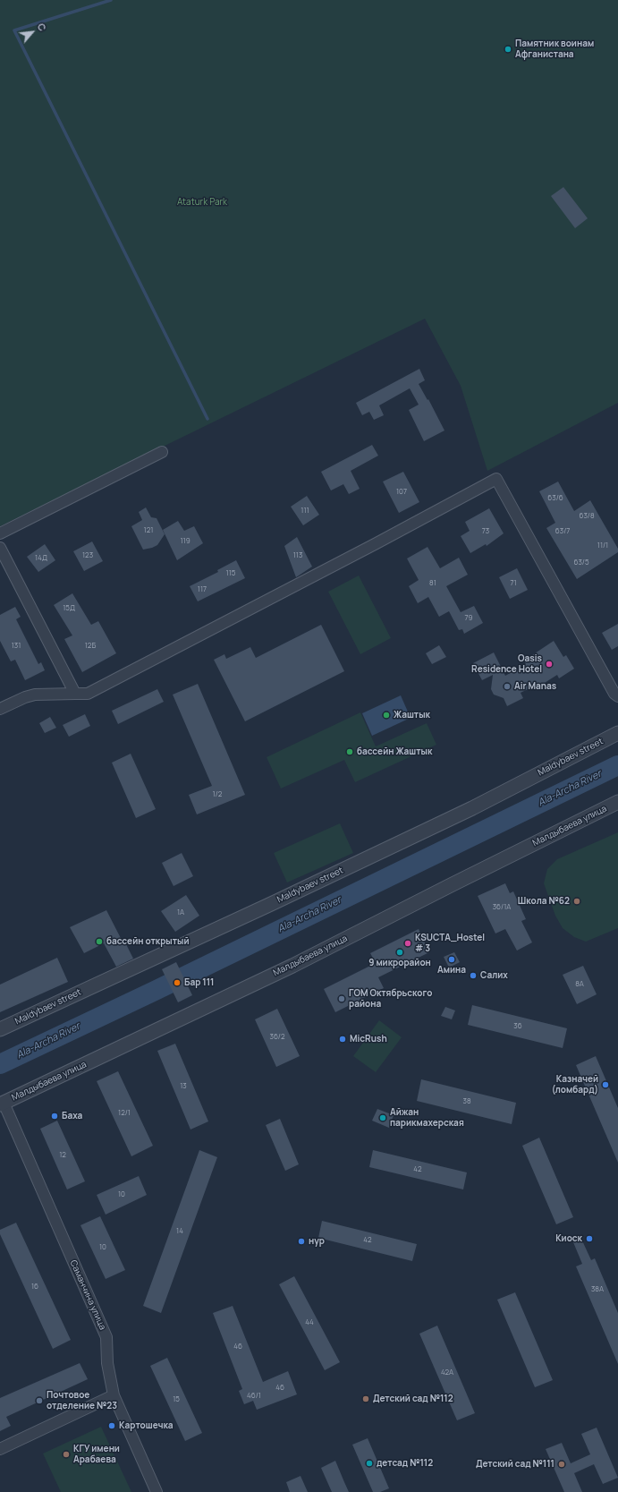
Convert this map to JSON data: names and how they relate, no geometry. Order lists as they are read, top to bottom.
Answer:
{
  "streets": {
    "street": ["Maldybaev street", "Малдыбаева улица", "Саманчина улица"]
  },
  "crossings": [
    ["Малдыбаева улица", "Саманчина улица"]
  ],
  "water": ["Ala-Archa River"],
  "parks": ["Ataturk Park"],
  "places": [
    "Памятник воинам Афганистана",
    "Oasis Residence Hotel",
    "Air Manas",
    "Жаштык",
    "бассейн Жаштык",
    "Школа №62",
    "бассейн открытый",
    "KSUCTA_Hostel # 3",
    "9 микрорайон",
    "Амина",
    "Салих",
    "Бар 111",
    "ГОМ Октябрьского района",
    "MicRush",
    "Казначей (ломбард)",
    "Баха",
    "Айжан парикмахерская",
    "Киоск",
    "нур",
    "Детский сад №112",
    "Почтовое отделение №23",
    "Картошечка",
    "КГУ имени Арабаева",
    "детсад №112",
    "Детский сад №111"
  ],
  "house_numbers": [
    "107",
    "63/6",
    "111",
    "63/8",
    "121",
    "73",
    "63/7",
    "119",
    "11/1",
    "123",
    "113",
    "14Д",
    "63/5",
    "115",
    "81",
    "71",
    "117",
    "15Д",
    "79",
    "131",
    "12Б",
    "1/2",
    "36/1А",
    "1А",
    "8А",
    "36",
    "36/2",
    "13",
    "38",
    "12/1",
    "12",
    "42",
    "10",
    "14",
    "42",
    "10",
    "16",
    "38А",
    "44",
    "46",
    "42А",
    "46",
    "46/1",
    "15"
  ],
  "north": "top right"
}
